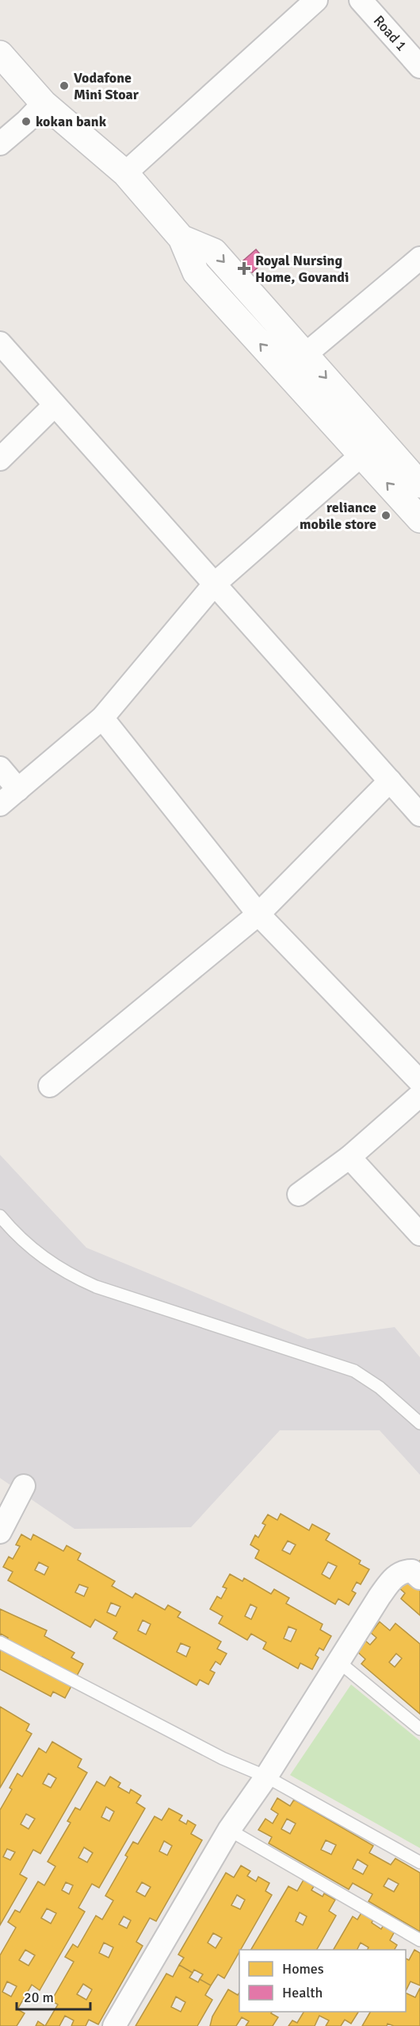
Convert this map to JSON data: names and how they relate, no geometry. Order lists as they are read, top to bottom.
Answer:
{
  "streets": {
    "street": ["Road 1"]
  },
  "places": {
    "other": ["Vodafone Mini Stoar", "kokan bank", "reliance mobile store"],
    "health": ["Royal Nursing Home, Govandi"]
  },
  "legend": ["Homes", "Health"],
  "scale_bar": "20 m"
}
